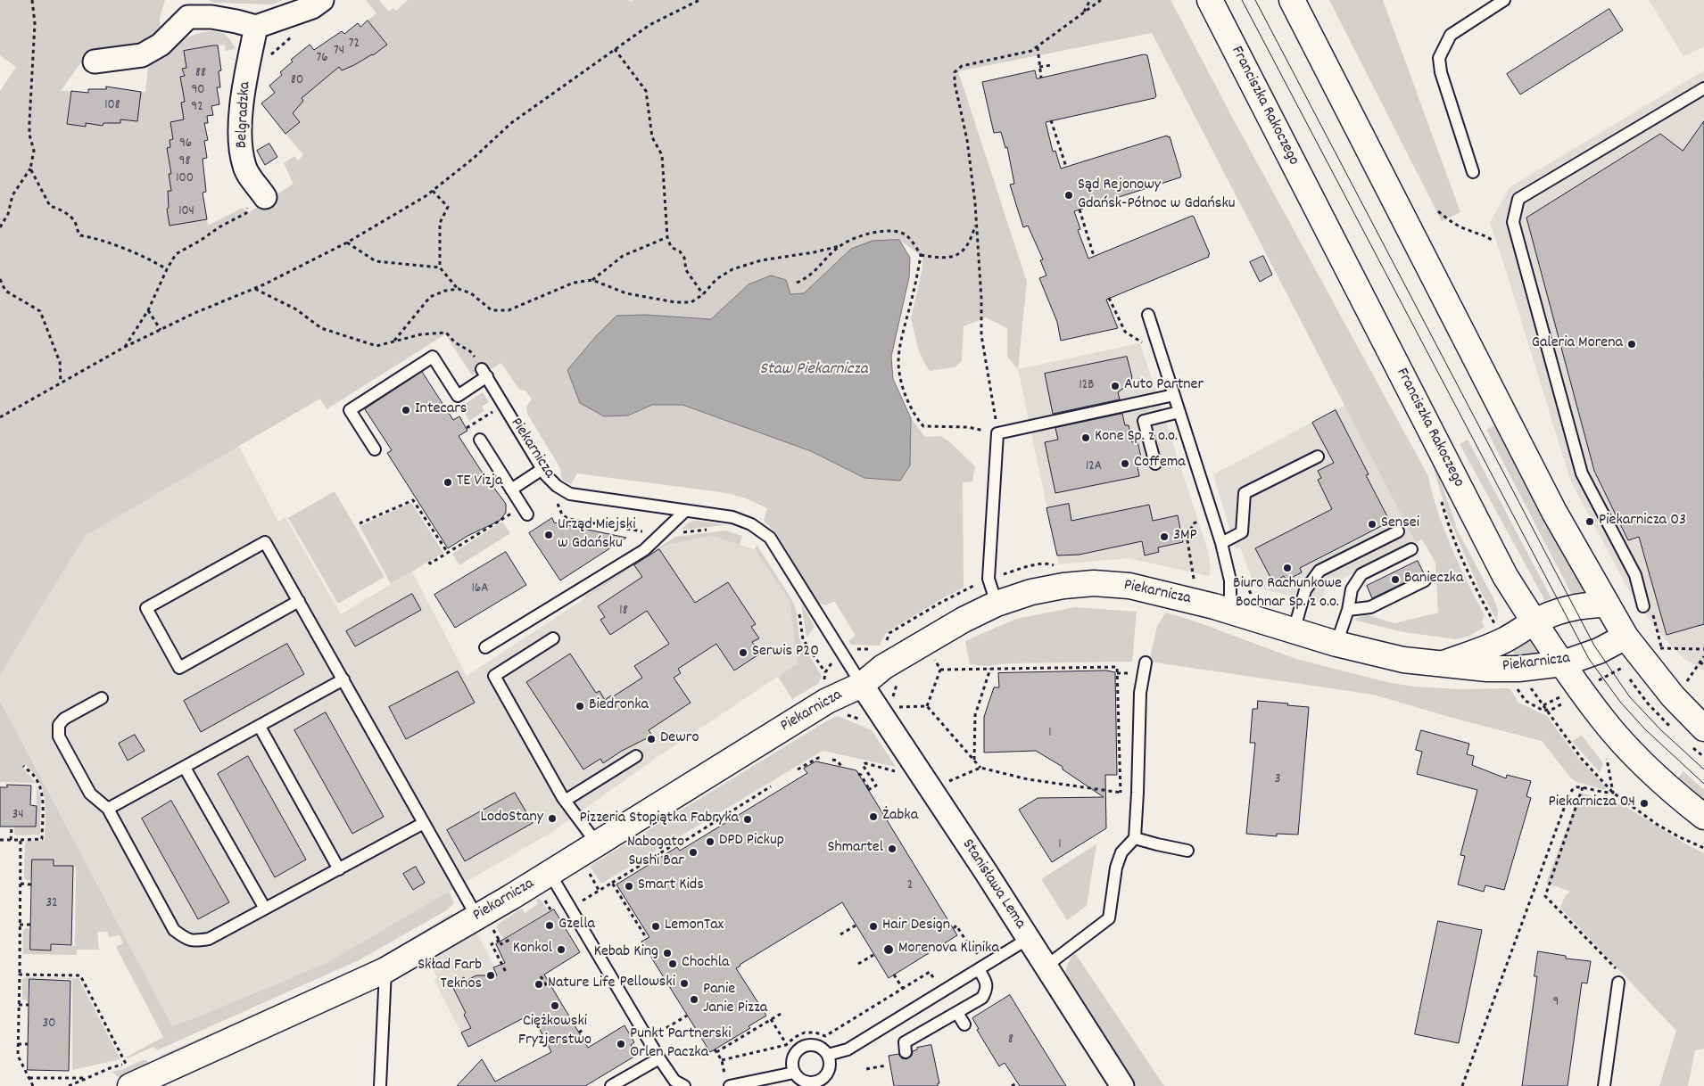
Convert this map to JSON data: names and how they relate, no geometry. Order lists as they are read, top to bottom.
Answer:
{
  "streets": {
    "street": [
      "Franciszka Rakoczego",
      "Belgradzka",
      "Piekarnicza",
      "Stanisława Lema"
    ]
  },
  "crossings": [
    ["Franciszka Rakoczego", "Piekarnicza"],
    ["Piekarnicza", "Stanisława Lema"]
  ],
  "water": ["Staw Piekarnicza"],
  "places": [
    "Sąd Rejonowy Gdańsk-Północ w Gdańsku",
    "Galeria Morena",
    "Auto Partner",
    "Intecars",
    "Kone Sp. z o.o.",
    "Coffema",
    "TE Vizja",
    "Piekarnicza 03",
    "Sensei",
    "Urząd Miejski w Gdańsku",
    "3MP",
    "Biuro Rachunkowe Bochnar Sp. z o.o.",
    "Banieczka",
    "Serwis P20",
    "Biedronka",
    "Dewro",
    "Piekarnicza 04",
    "Żabka",
    "LodoStany",
    "Pizzeria Stopiątka Fabryka",
    "DPD Pickup",
    "Shmartel",
    "Nabogato Sushi Bar",
    "Smart Kids",
    "Gzella",
    "LemonTax",
    "Hair Design",
    "Konkol",
    "Morenova Klinika",
    "Kebab King",
    "Chochla",
    "Skład Farb Teknos",
    "Pellowski",
    "Nature Life",
    "Panie Janie Pizza",
    "Ciężkowski Fryzjerstwo",
    "Punkt Partnerski Orlen Paczka"
  ],
  "house_numbers": [
    "72",
    "74",
    "76",
    "88",
    "80",
    "90",
    "108",
    "92",
    "96",
    "98",
    "100",
    "104",
    "12B",
    "12A",
    "16A",
    "18",
    "1",
    "3",
    "34",
    "1",
    "2",
    "32",
    "9",
    "30",
    "8"
  ]
}
